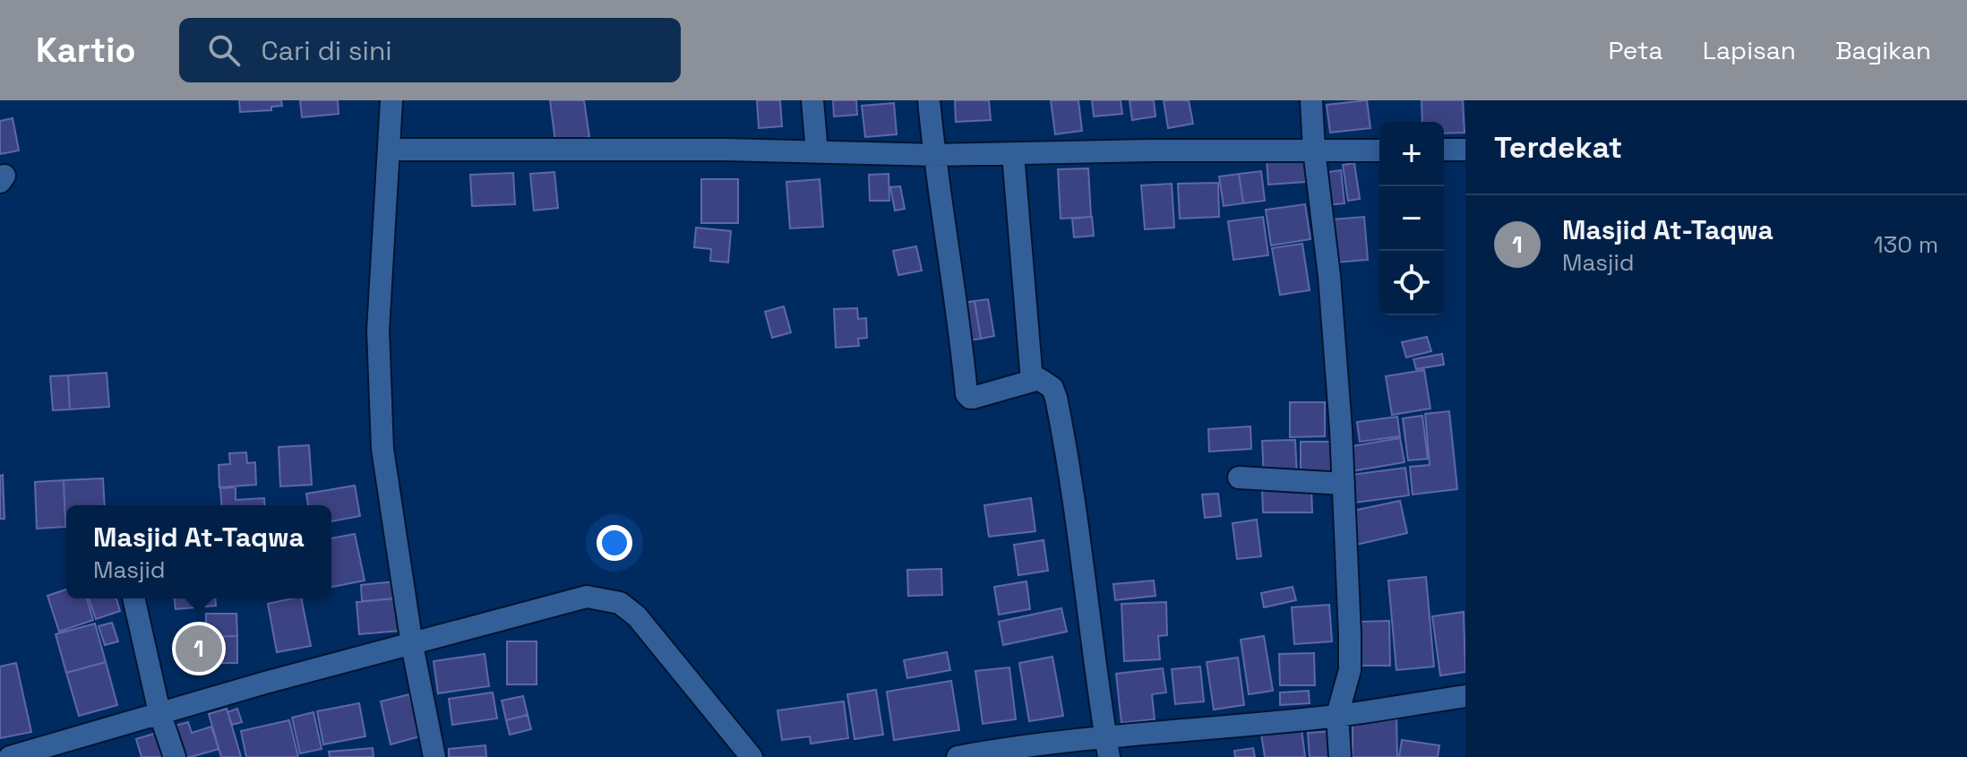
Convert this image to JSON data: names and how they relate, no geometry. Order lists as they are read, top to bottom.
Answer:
{
  "page": {
    "header": "Kartio",
    "search": "Cari di sini",
    "nav": ["Peta", "Lapisan", "Bagikan"],
    "heading": "Terdekat",
    "map_buttons": ["+", "−"],
    "list": [
      {
        "mark": "1",
        "name": "Masjid At-Taqwa",
        "note": "Masjid",
        "value": "130 m"
      }
    ],
    "popup": ["Masjid At-Taqwa", "Masjid"],
    "pins": "1"
  }
}
